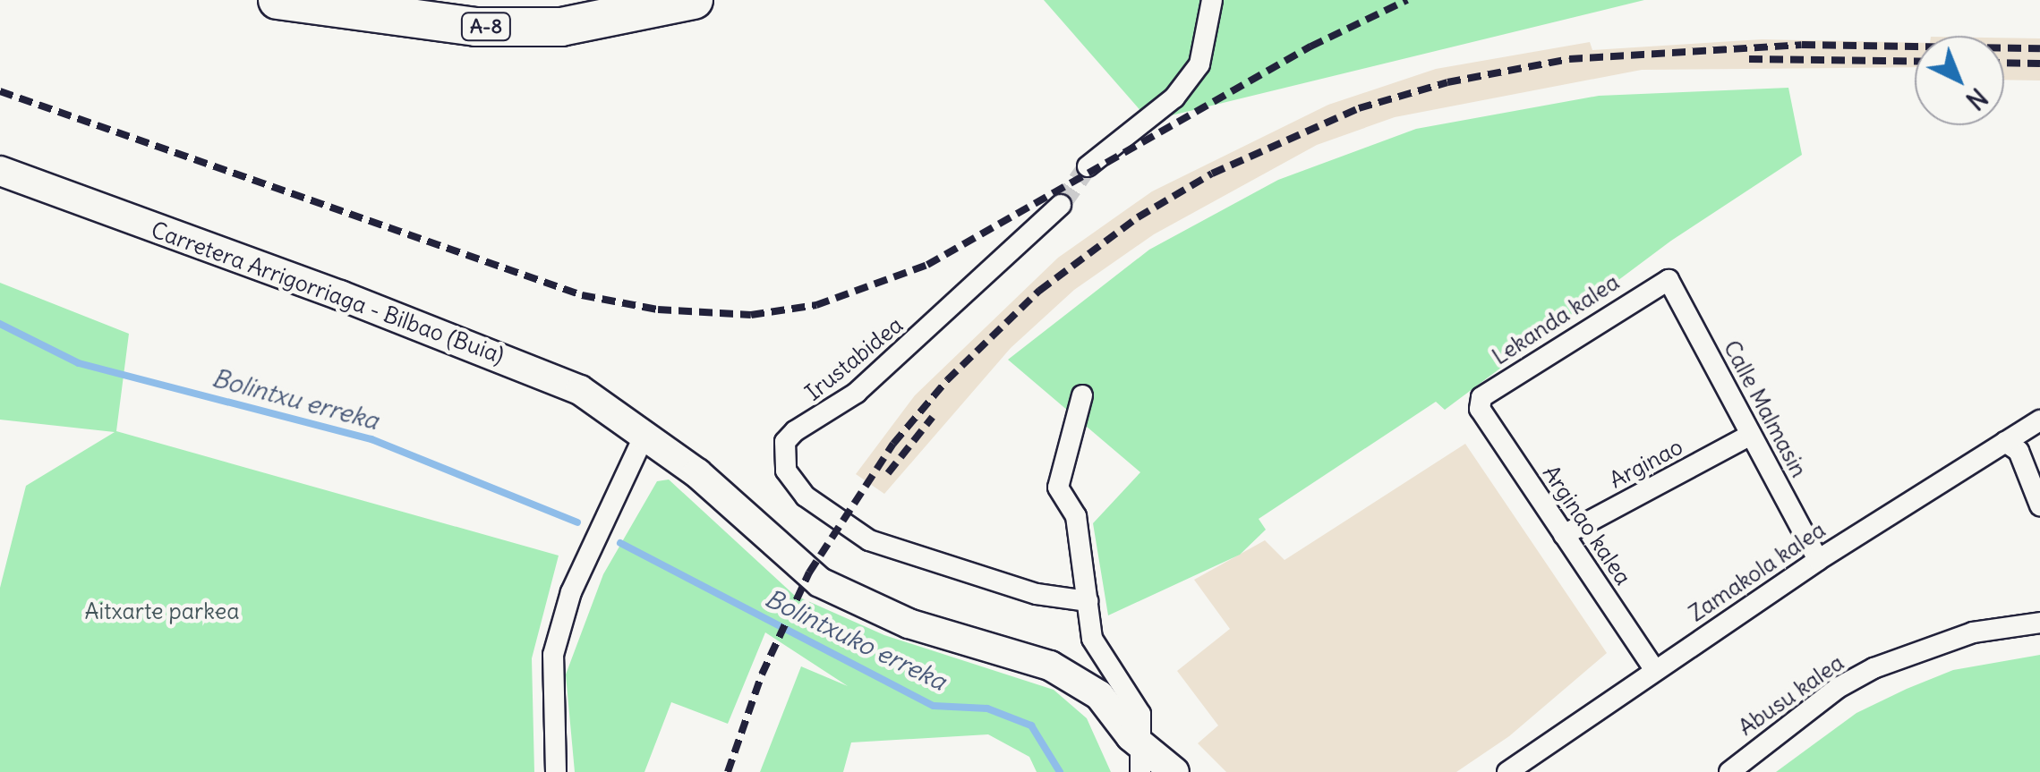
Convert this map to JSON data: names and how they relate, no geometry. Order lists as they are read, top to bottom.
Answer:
{
  "streets": {
    "highway": ["A-8"],
    "street": [
      "Carretera Arrigorriaga - Bilbao (Buia)",
      "Lekanda kalea",
      "Irustabidea",
      "Calle Malmasin",
      "Arginao",
      "Arginao kalea",
      "Zamakola kalea",
      "Abusu kalea"
    ]
  },
  "crossings": [
    ["Lekanda kalea", "Calle Malmasin"],
    ["Lekanda kalea", "Arginao kalea"],
    ["Calle Malmasin", "Arginao"],
    ["Calle Malmasin", "Zamakola kalea"],
    ["Arginao", "Arginao kalea"],
    ["Arginao kalea", "Zamakola kalea"]
  ],
  "water": ["Bolintxu erreka", "Bolintxuko erreka"],
  "parks": ["Aitxarte parkea"],
  "north": "bottom right"
}
